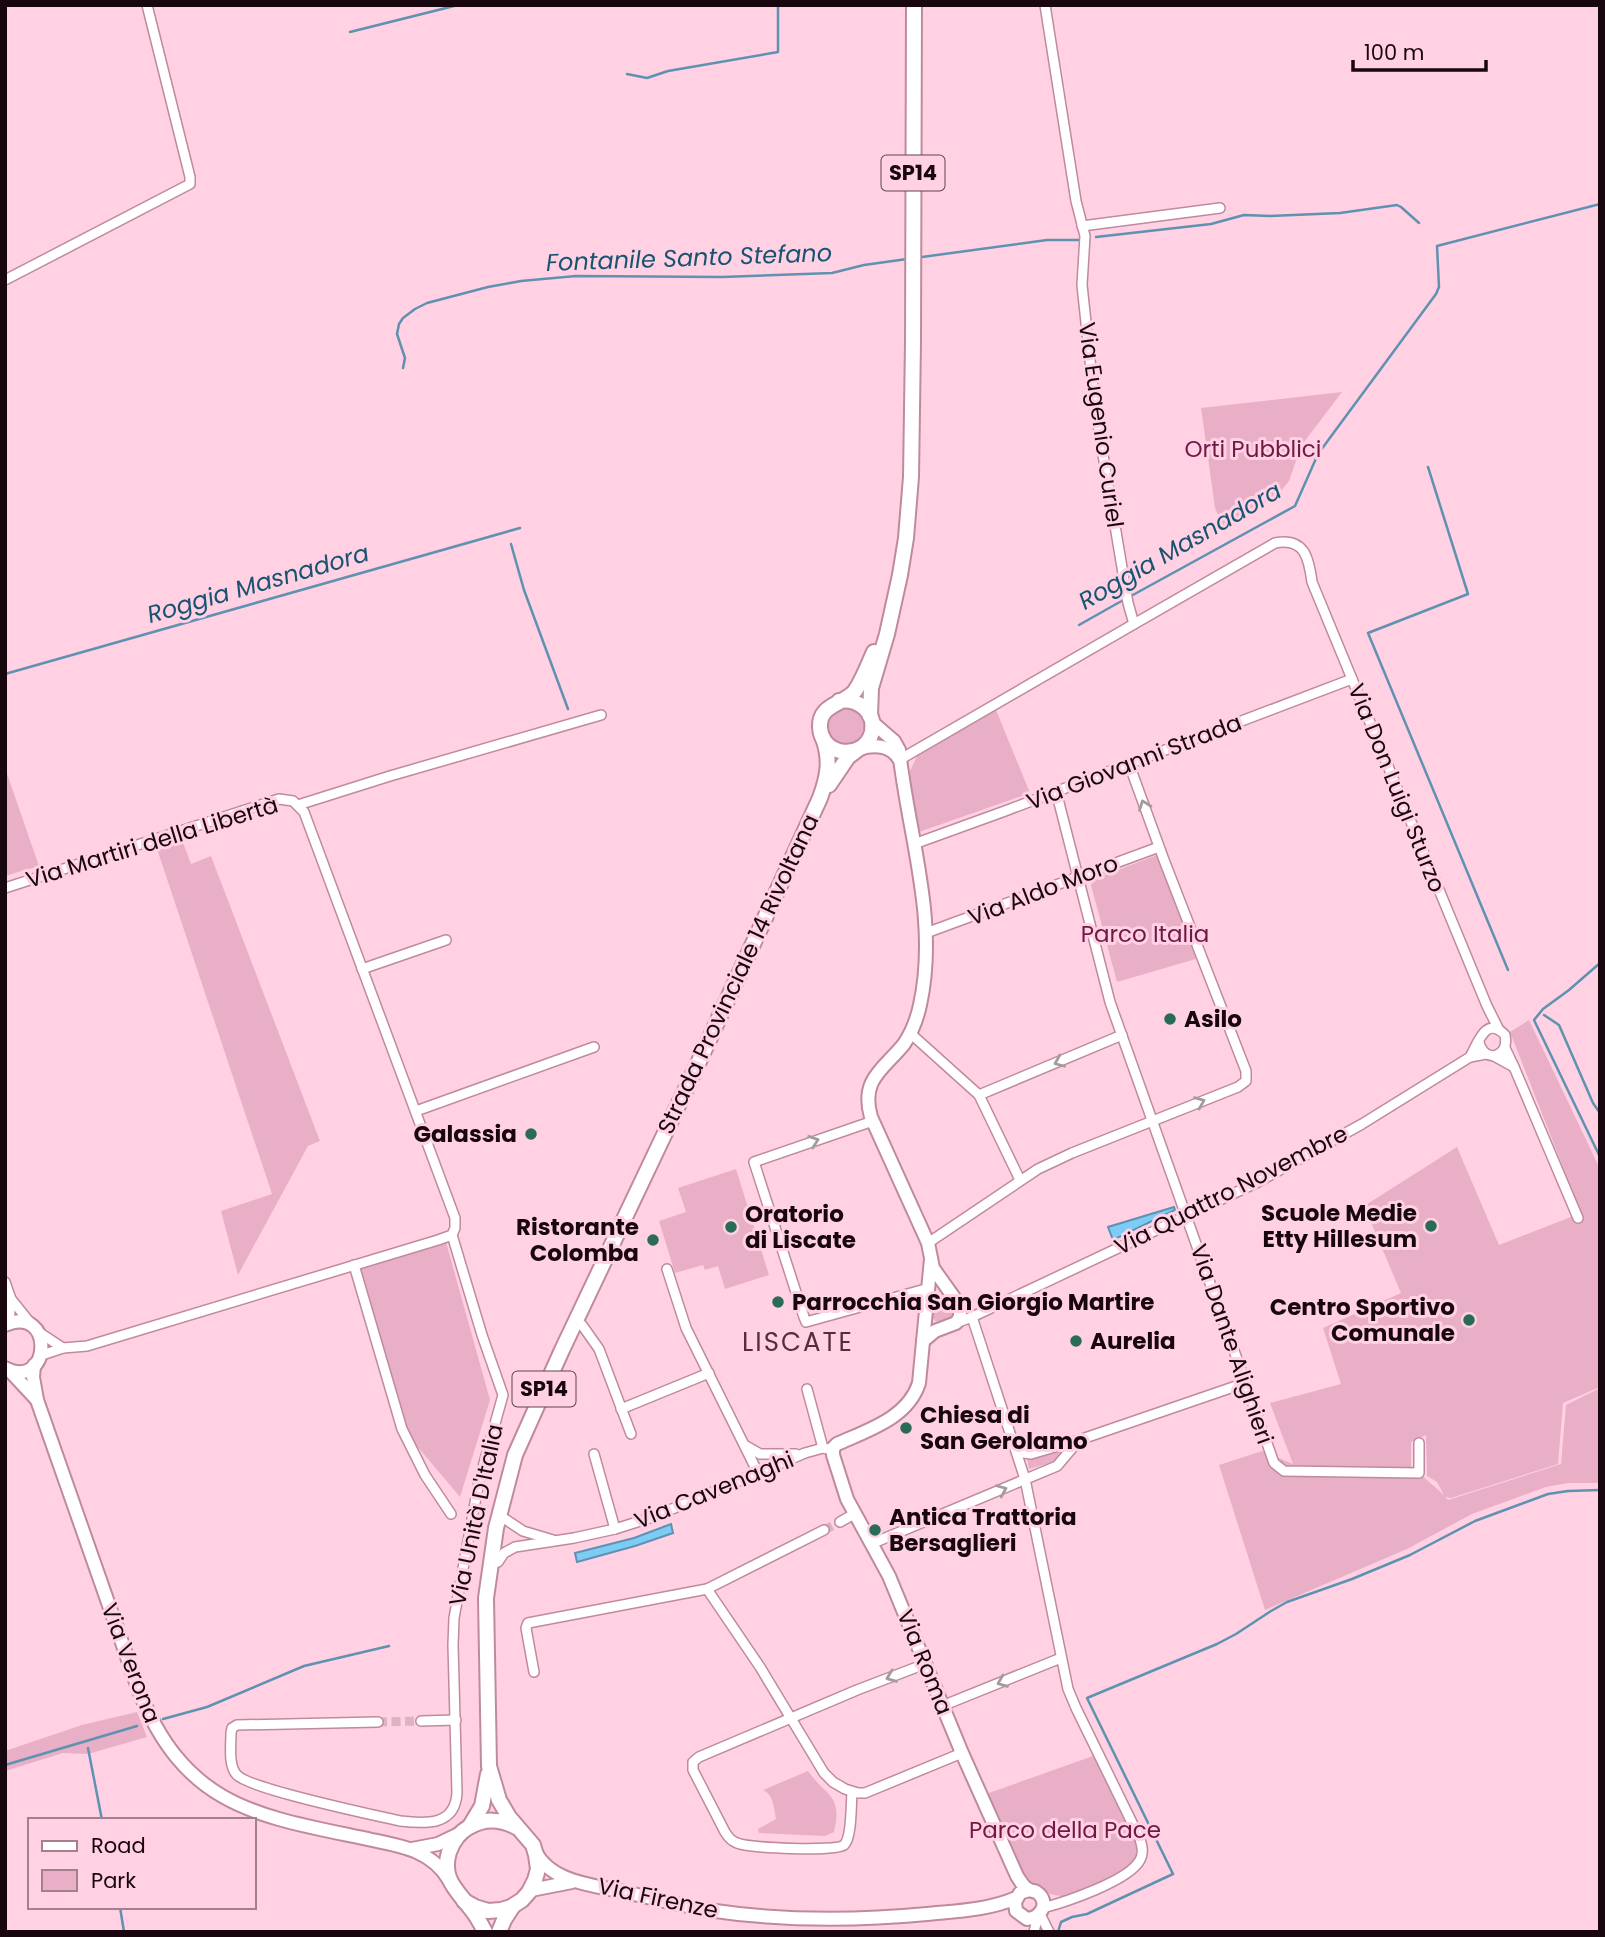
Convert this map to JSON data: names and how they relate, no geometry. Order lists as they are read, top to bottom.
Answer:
{
  "streets": {
    "main road": ["SP14", "Strada Provinciale 14 Rivoltana"],
    "street": [
      "Via Eugenio Curiel",
      "Via Giovanni Strada",
      "Via Don Luigi Sturzo",
      "Via Martiri della Libertà",
      "Via Aldo Moro",
      "Via Quattro Novembre",
      "Via Dante Alighieri",
      "Via Cavenaghi",
      "Via Unità D'Italia",
      "Via Roma",
      "Via Verona",
      "Via Firenze"
    ]
  },
  "crossings": [
    ["Via Eugenio Curiel", "Via Don Luigi Sturzo"],
    ["Via Giovanni Strada", "Via Don Luigi Sturzo"],
    ["Via Giovanni Strada", "Via Dante Alighieri"],
    ["Via Don Luigi Sturzo", "Via Quattro Novembre"],
    ["Via Aldo Moro", "Via Dante Alighieri"],
    ["Strada Provinciale 14 Rivoltana", "Via Cavenaghi"],
    ["Strada Provinciale 14 Rivoltana", "Via Verona"],
    ["Strada Provinciale 14 Rivoltana", "Via Firenze"],
    ["Via Quattro Novembre", "Via Dante Alighieri"],
    ["Via Cavenaghi", "Via Roma"],
    ["Via Roma", "Via Firenze"],
    ["Via Verona", "Via Firenze"]
  ],
  "districts": ["LISCATE"],
  "water": ["Fontanile Santo Stefano", "Roggia Masnadora"],
  "parks": ["Orti Pubblici", "Parco Italia", "Parco della Pace"],
  "places": [
    "Asilo",
    "Galassia",
    "Scuole Medie Etty Hillesum",
    "Oratorio di Liscate",
    "Ristorante Colomba",
    "Parrocchia San Giorgio Martire",
    "Centro Sportivo Comunale",
    "Aurelia",
    "Chiesa di San Gerolamo",
    "Antica Trattoria Bersaglieri"
  ],
  "legend": ["Road", "Park"],
  "scale_bar": "100 m"
}
